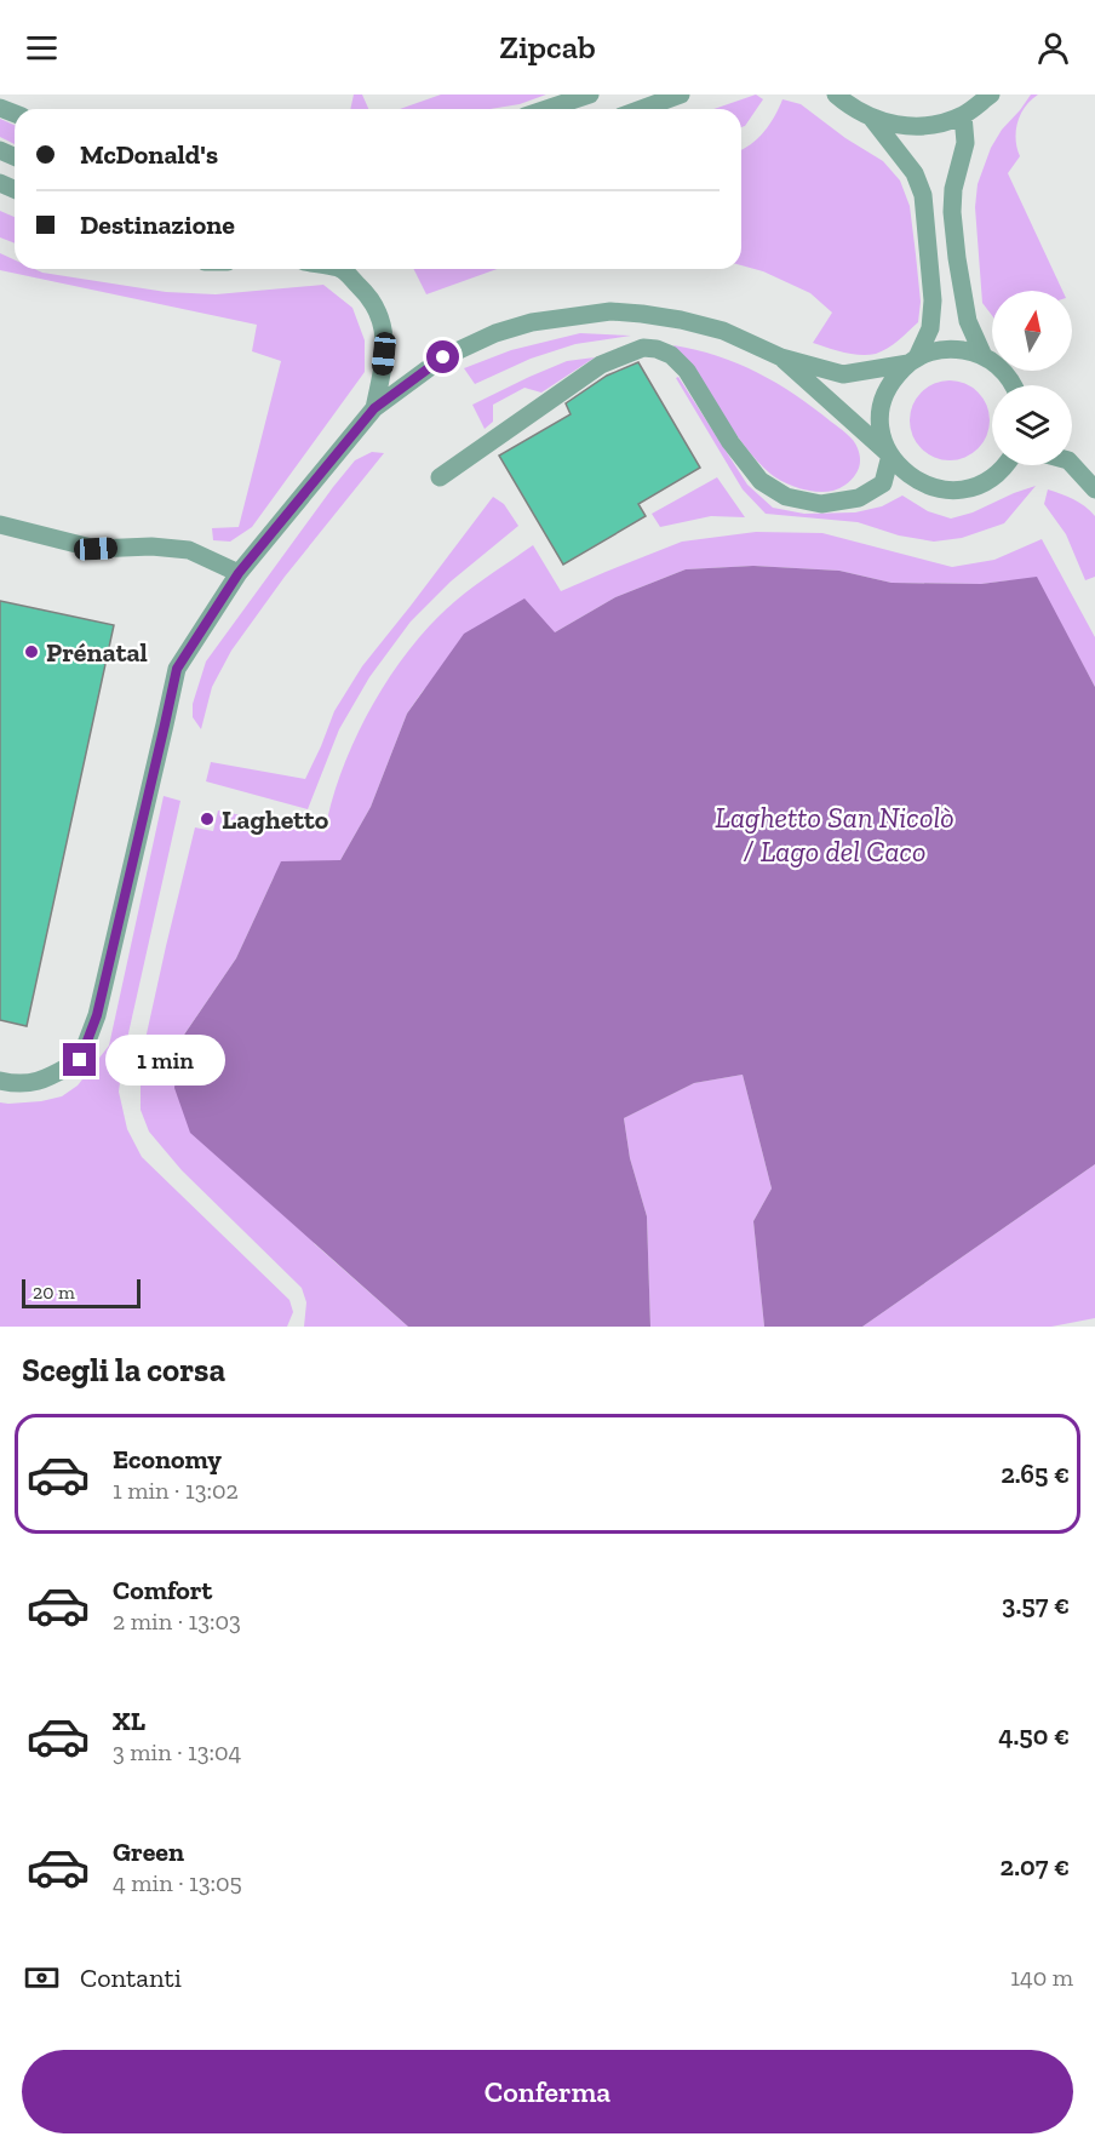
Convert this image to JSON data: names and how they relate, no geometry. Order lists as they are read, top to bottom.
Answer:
{
  "water": ["Laghetto San Nicolò / Lago del Caco"],
  "places": ["Prénatal", "Laghetto"],
  "scale_bar": "20 m",
  "north": "top",
  "page": {
    "header": "Zipcab",
    "banner": ["McDonald's", "Destinazione"],
    "bubble": "1 min",
    "scale": "20 m",
    "heading": "Scegli la corsa",
    "list": [
      {
        "name": "Economy",
        "note": "1 min · 13:02",
        "value": "2.65 €"
      },
      {
        "name": "Comfort",
        "note": "2 min · 13:03",
        "value": "3.57 €"
      },
      {
        "name": "XL",
        "note": "3 min · 13:04",
        "value": "4.50 €"
      },
      {
        "name": "Green",
        "note": "4 min · 13:05",
        "value": "2.07 €"
      }
    ],
    "pay": ["Contanti", "140 m"],
    "buttons": "Conferma"
  }
}
